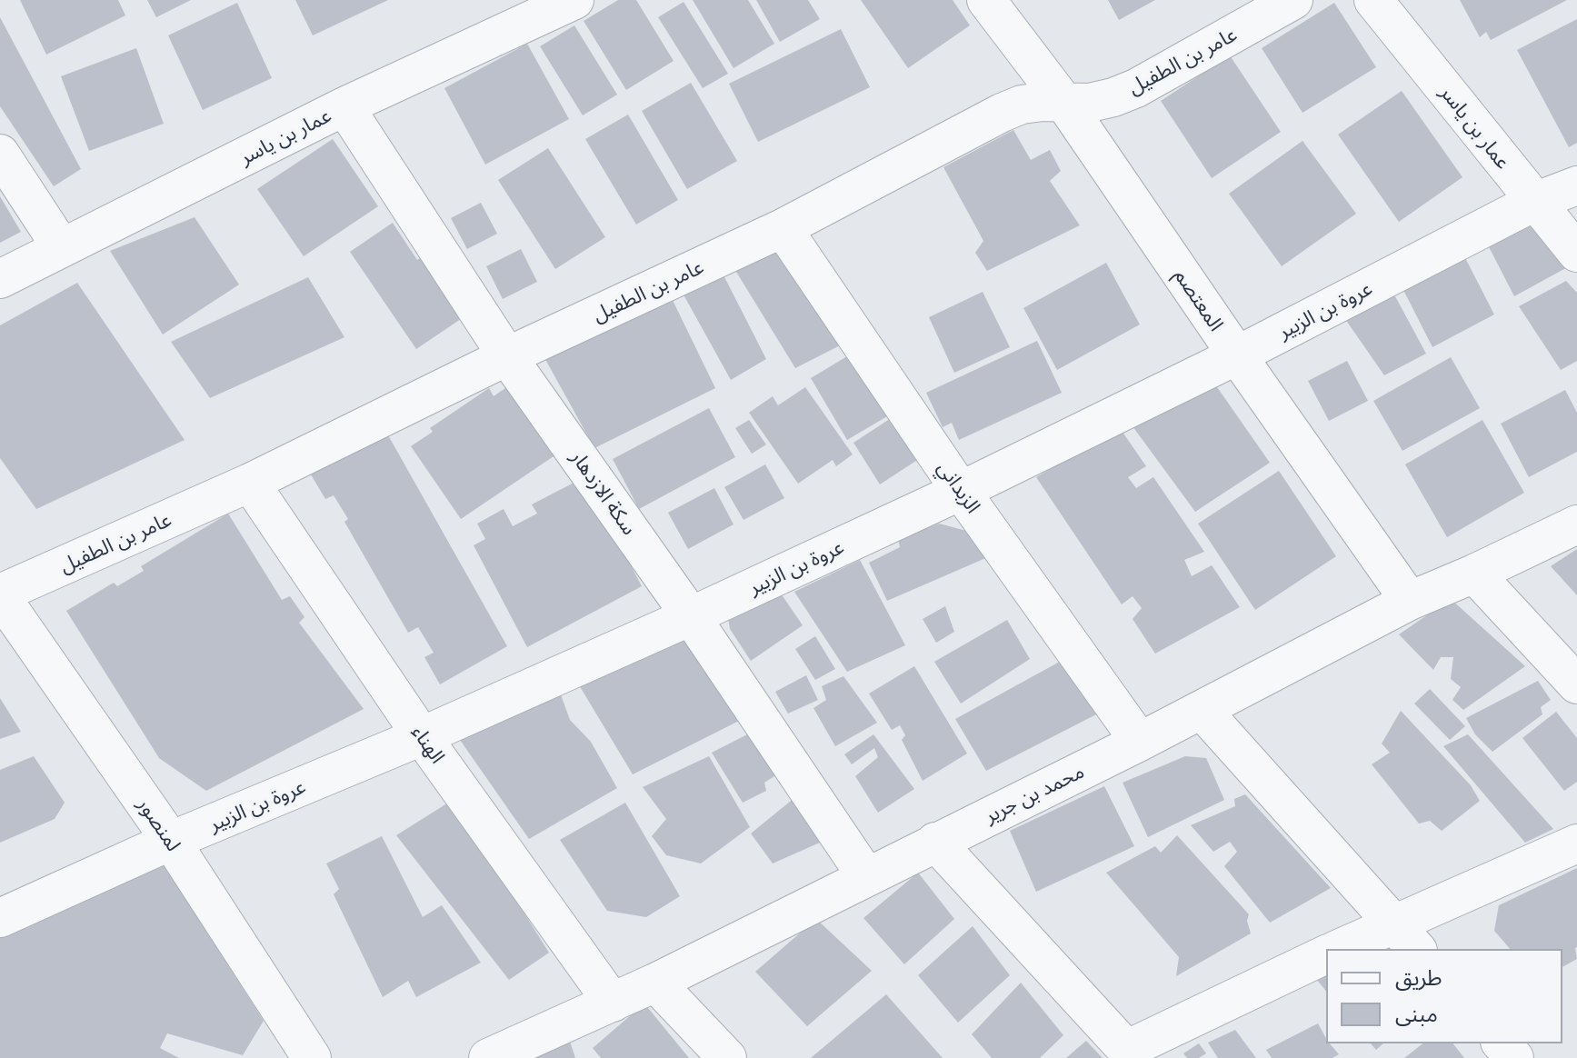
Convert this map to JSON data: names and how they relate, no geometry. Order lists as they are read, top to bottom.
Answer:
{
  "streets": {
    "street": [
      "عامر بن الطفيل",
      "عمار بن ياسر",
      "المعتصم",
      "عروة بن الزبير",
      "الزبداني",
      "سكة الازدهار",
      "الهناء",
      "محمد بن جرير",
      "لمنصور"
    ]
  },
  "crossings": [
    ["عامر بن الطفيل", "المعتصم"],
    ["عامر بن الطفيل", "الزبداني"],
    ["عامر بن الطفيل", "سكة الازدهار"],
    ["عامر بن الطفيل", "الهناء"],
    ["عامر بن الطفيل", "لمنصور"],
    ["عمار بن ياسر", "عروة بن الزبير"],
    ["عمار بن ياسر", "سكة الازدهار"],
    ["المعتصم", "عروة بن الزبير"],
    ["المعتصم", "محمد بن جرير"],
    ["عروة بن الزبير", "الزبداني"],
    ["عروة بن الزبير", "سكة الازدهار"],
    ["عروة بن الزبير", "الهناء"],
    ["عروة بن الزبير", "لمنصور"],
    ["الزبداني", "محمد بن جرير"],
    ["سكة الازدهار", "محمد بن جرير"],
    ["الهناء", "محمد بن جرير"]
  ],
  "legend": ["طريق", "مبنى"]
}
